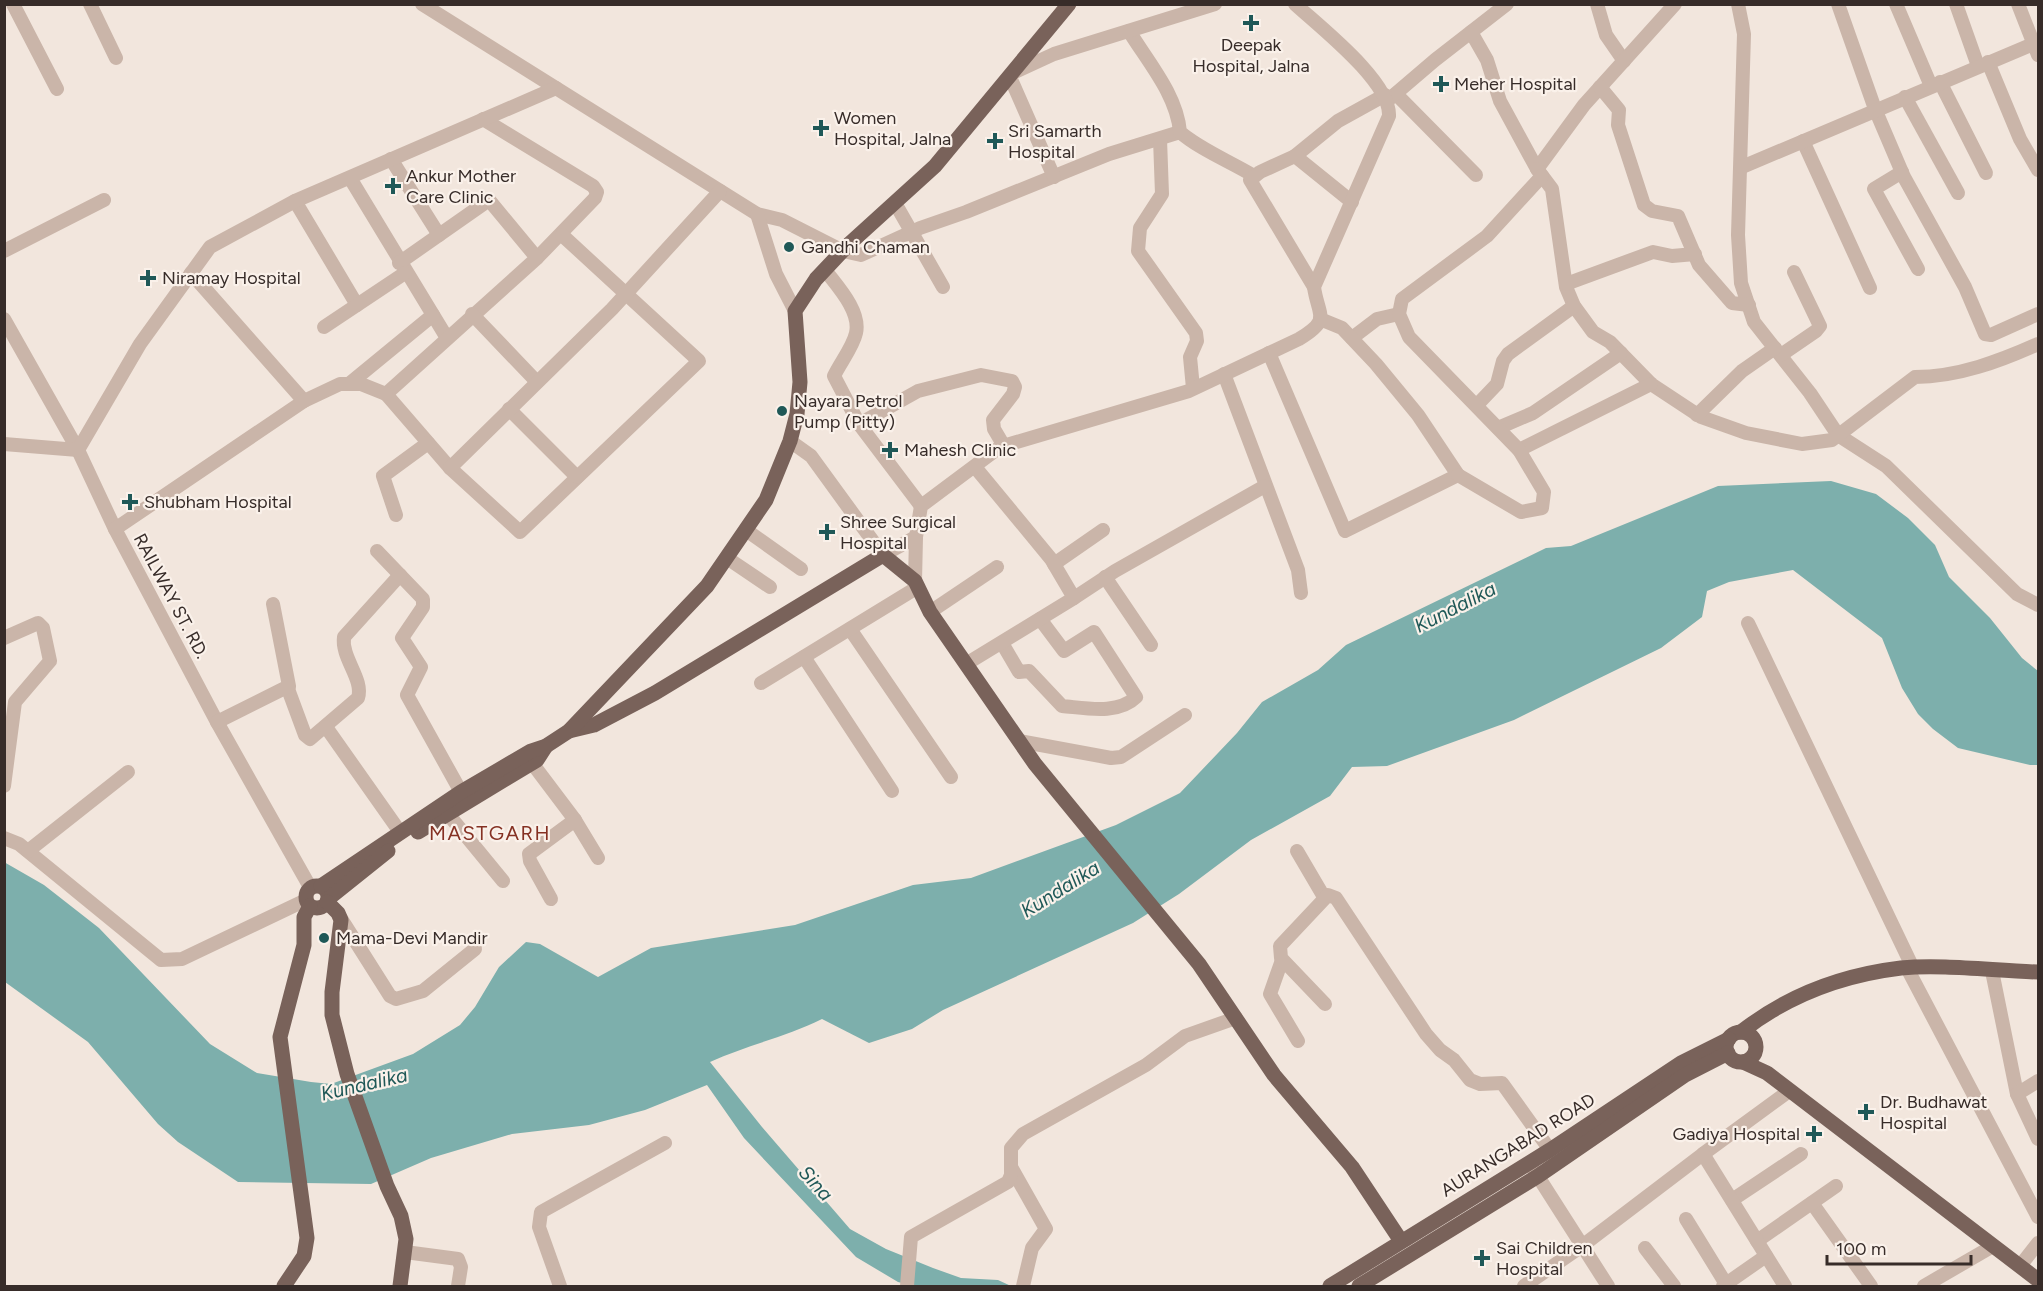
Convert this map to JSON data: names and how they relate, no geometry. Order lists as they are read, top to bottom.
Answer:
{
  "streets": {
    "main road": ["AURANGABAD ROAD"],
    "street": ["RAILWAY ST. RD."]
  },
  "districts": ["MASTGARH"],
  "water": ["Kundalika", "Sina"],
  "places": {
    "health": [
      "Deepak Hospital, Jalna",
      "Meher Hospital",
      "Women Hospital, Jalna",
      "Sri Samarth Hospital",
      "Ankur Mother Care Clinic",
      "Niramay Hospital",
      "Mahesh Clinic",
      "Shubham Hospital",
      "Shree Surgical Hospital",
      "Dr. Budhawat Hospital",
      "Gadiya Hospital",
      "Sai Children Hospital"
    ],
    "other": ["Gandhi Chaman", "Nayara Petrol Pump (Pitty)", "Mama-Devi Mandir"]
  },
  "scale_bar": "100 m"
}
